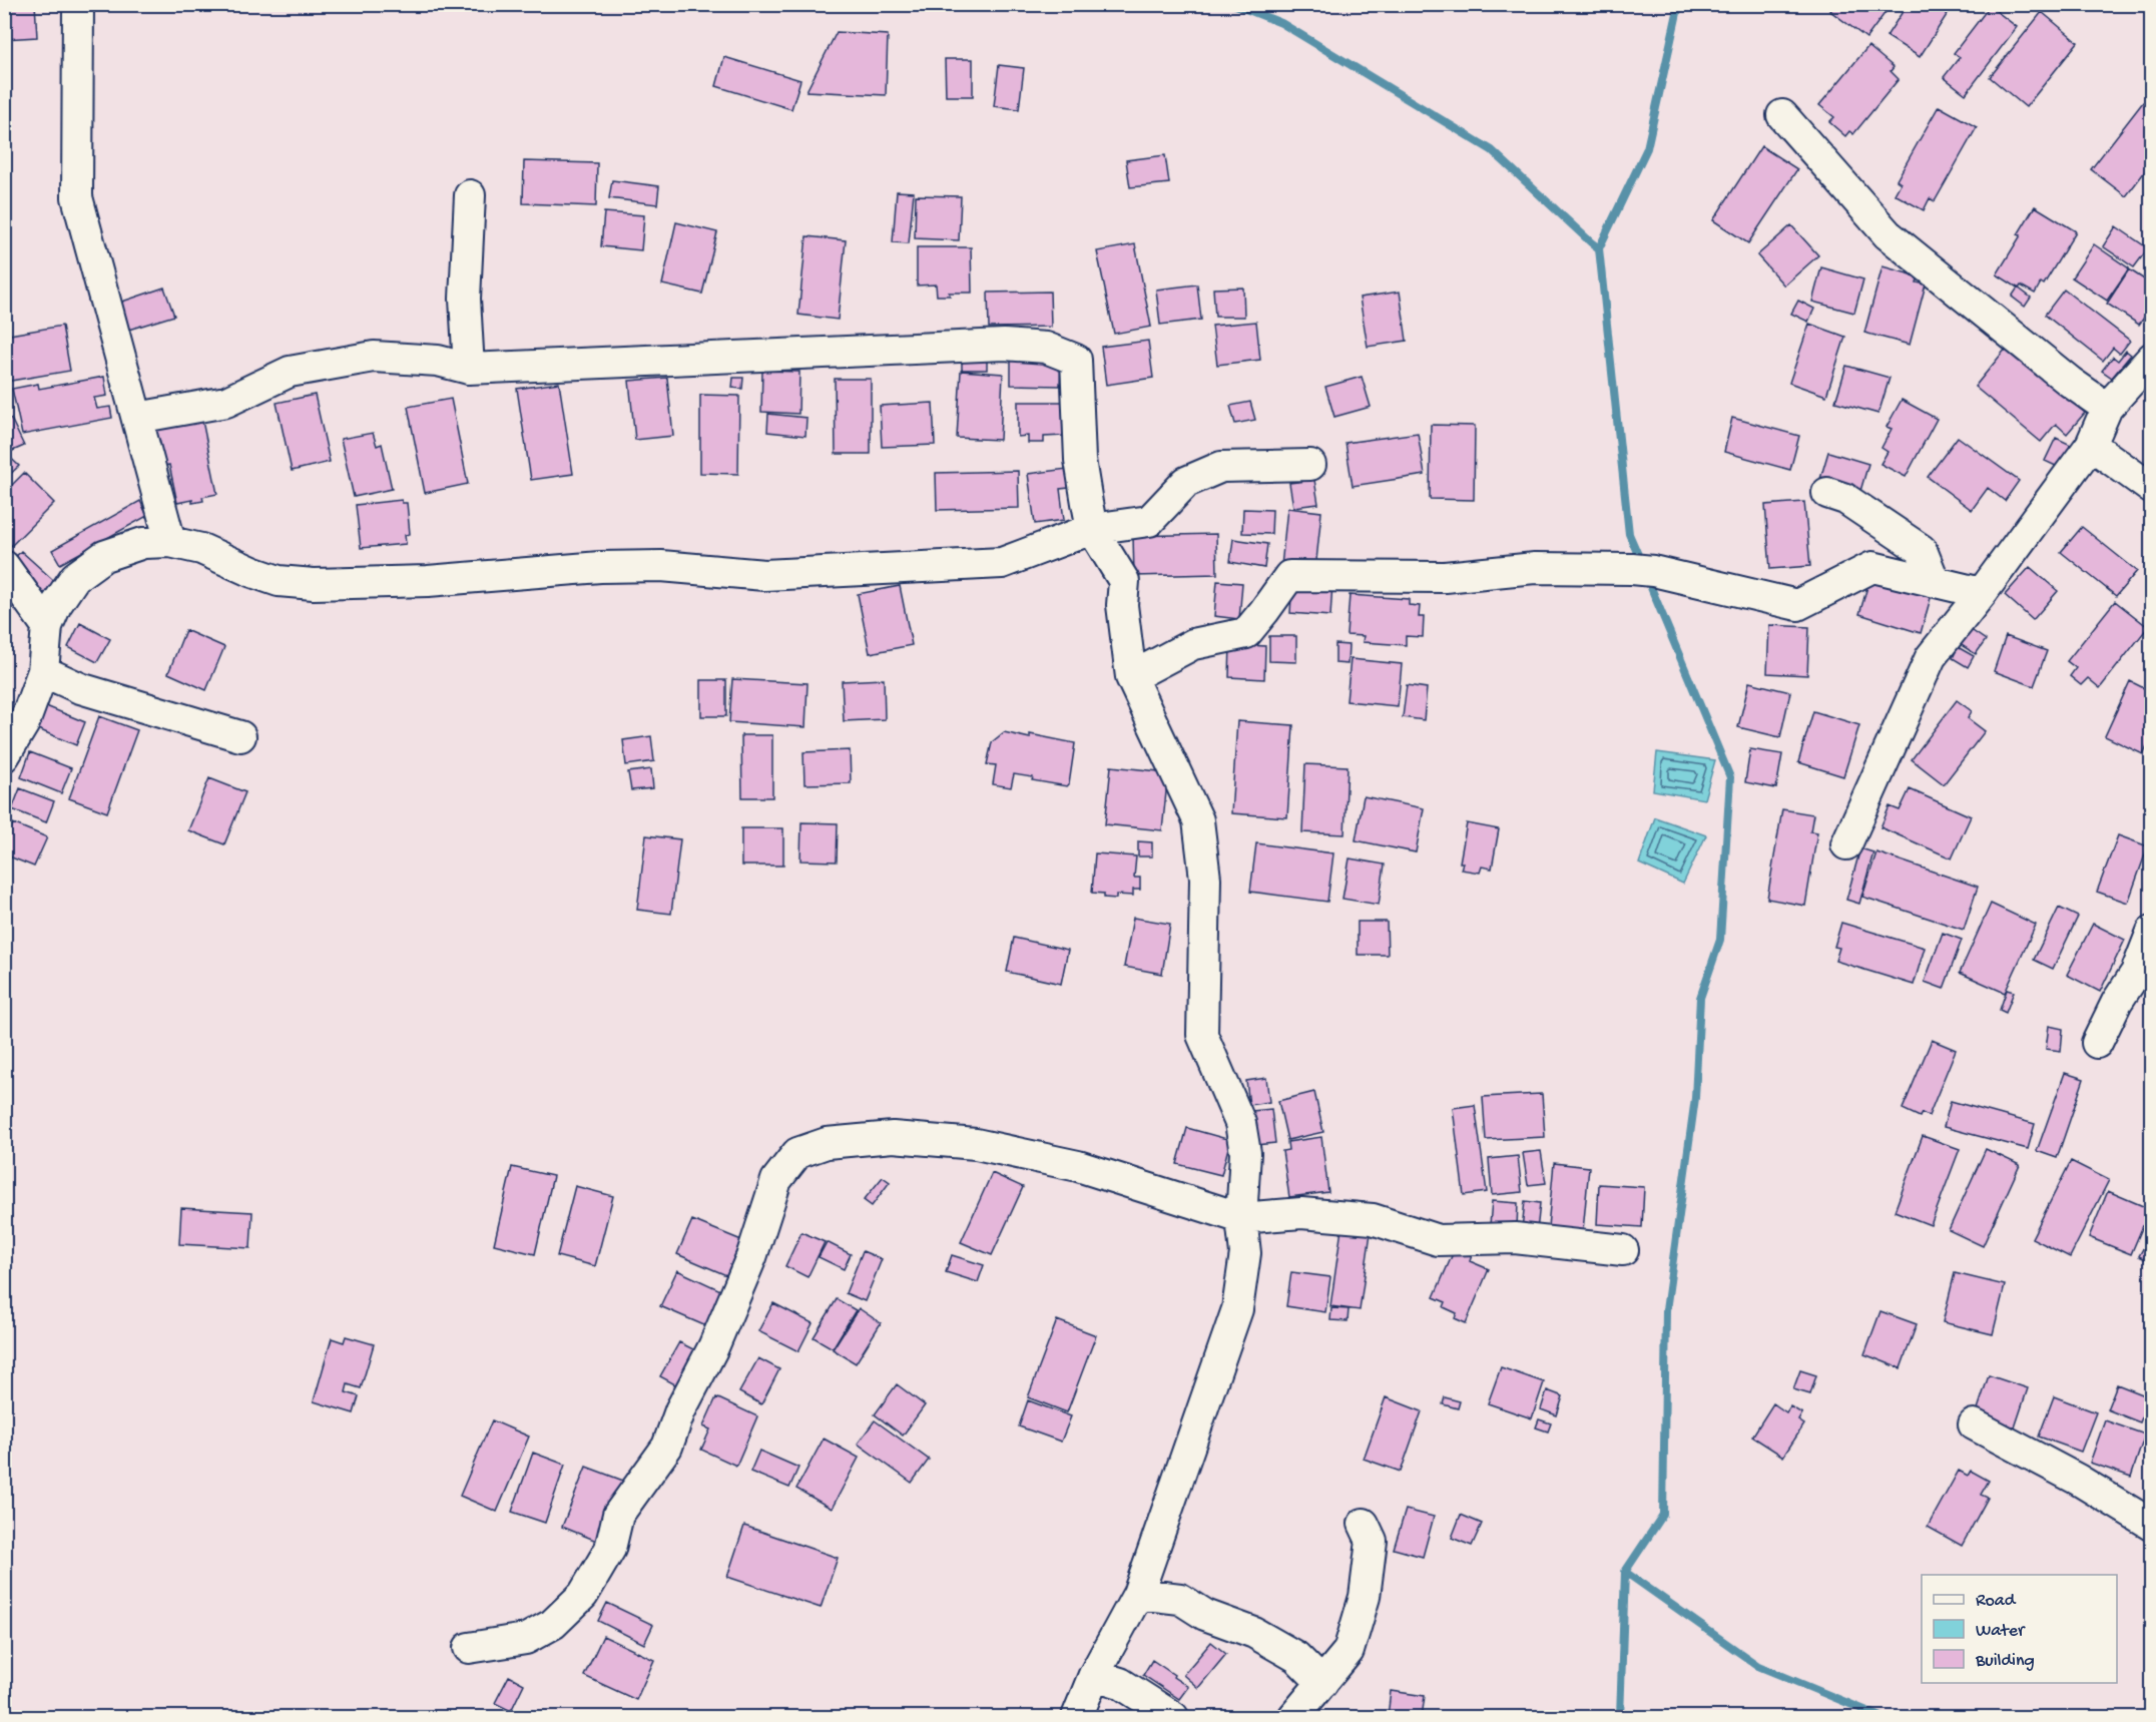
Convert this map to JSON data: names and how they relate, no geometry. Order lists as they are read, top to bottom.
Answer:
{
  "legend": ["Road", "Water", "Building"]
}
